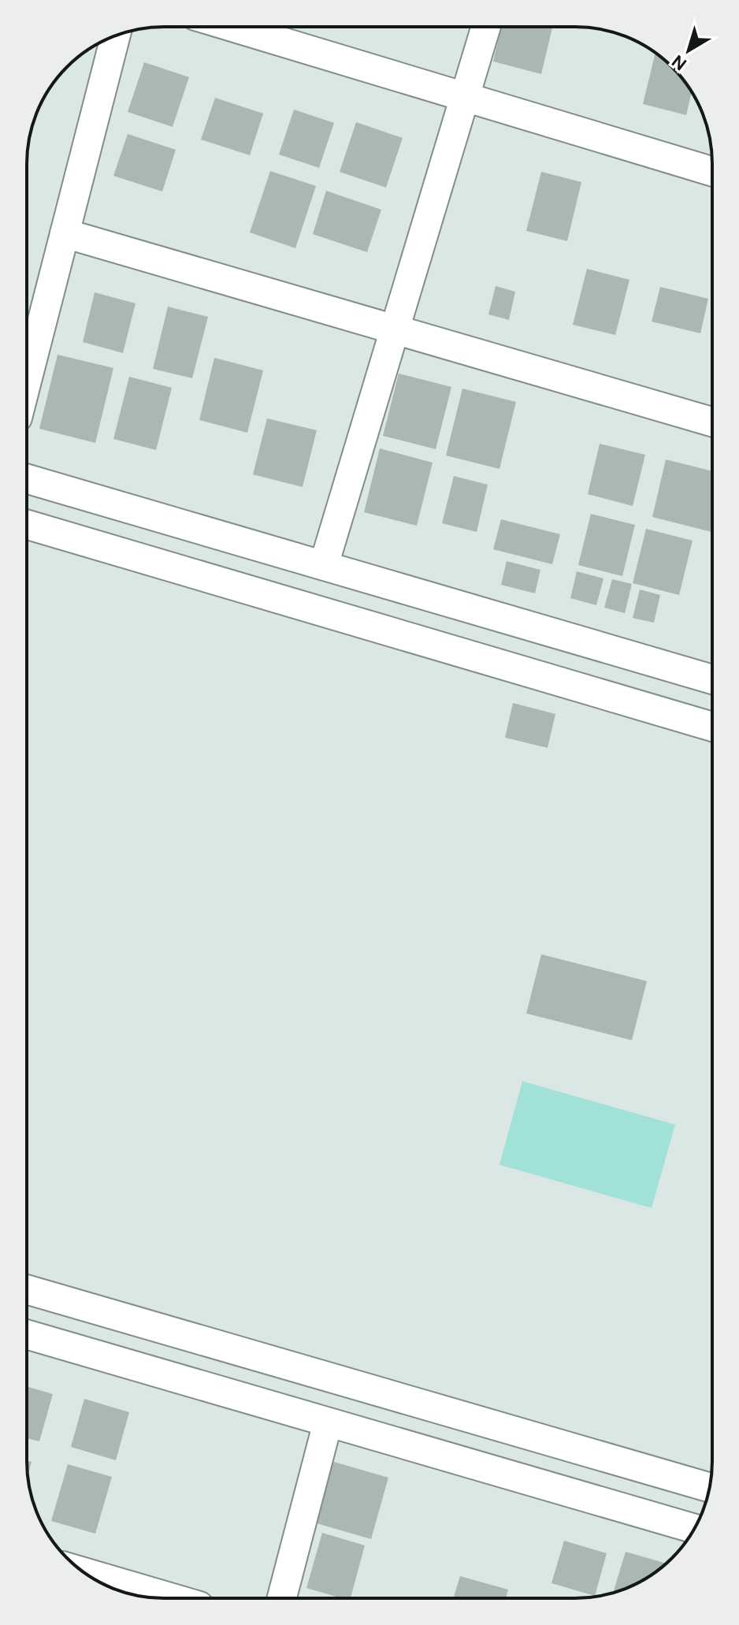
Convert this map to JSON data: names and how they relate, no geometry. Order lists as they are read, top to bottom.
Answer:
{
  "north": "bottom left"
}
